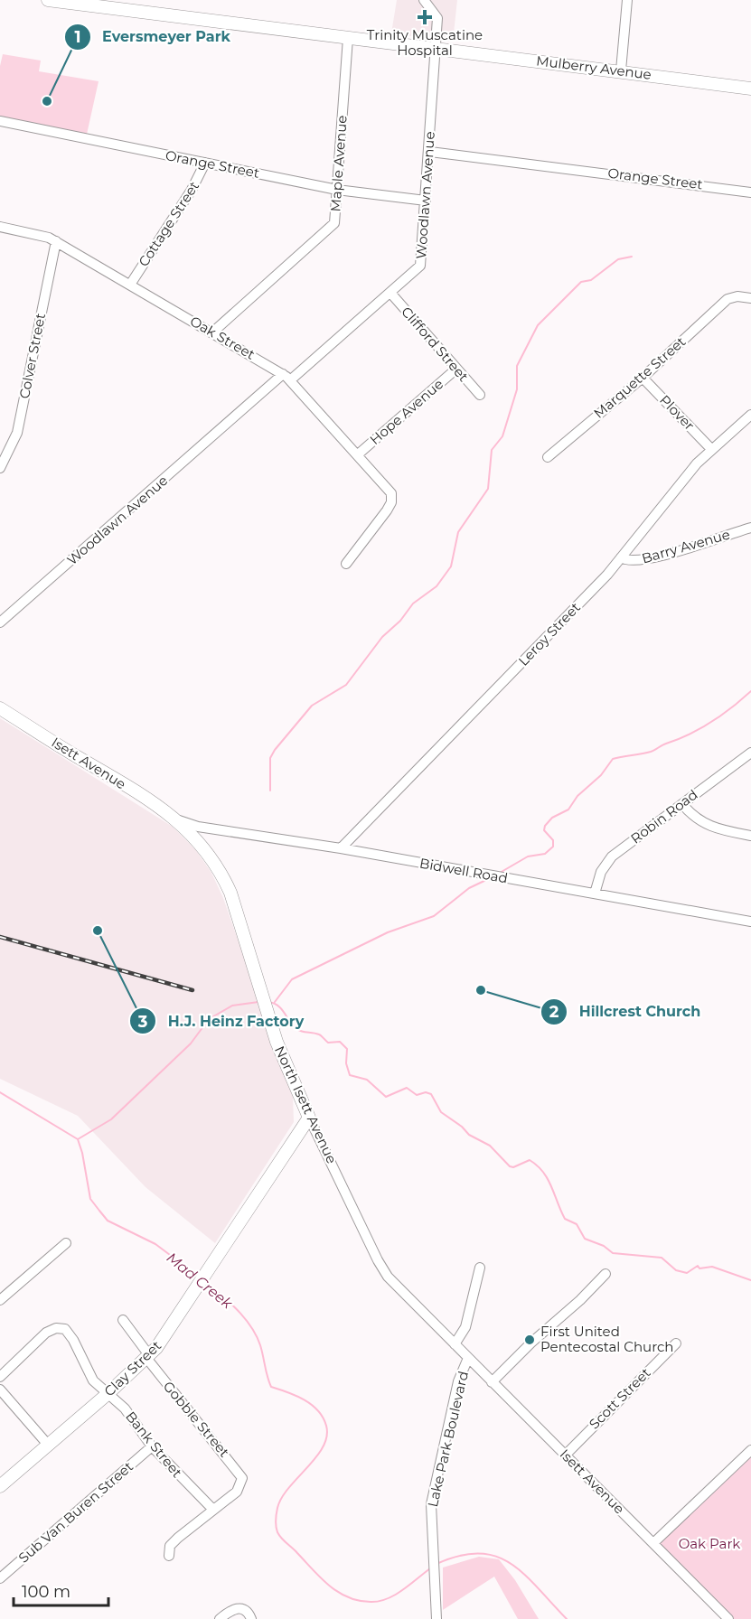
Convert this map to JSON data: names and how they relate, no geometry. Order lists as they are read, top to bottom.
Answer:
{
  "streets": {
    "main road": [
      "Mulberry Avenue",
      "Isett Avenue",
      "North Isett Avenue",
      "Clay Street"
    ],
    "street": [
      "Maple Avenue",
      "Orange Street",
      "Woodlawn Avenue",
      "Cottage Street",
      "Oak Street",
      "Clifford Street",
      "Colver Street",
      "Marquette Street",
      "Hope Avenue",
      "Plover",
      "Barry Avenue",
      "Leroy Street",
      "Robin Road",
      "Bidwell Road",
      "Scott Street",
      "Gobble Street",
      "Lake Park Boulevard",
      "Bank Street",
      "Sub Van Buren Street"
    ]
  },
  "crossings": [
    ["Mulberry Avenue", "Maple Avenue"],
    ["Mulberry Avenue", "Woodlawn Avenue"],
    ["Maple Avenue", "Orange Street"],
    ["Maple Avenue", "Oak Street"],
    ["Orange Street", "Woodlawn Avenue"],
    ["Orange Street", "Cottage Street"],
    ["Woodlawn Avenue", "Oak Street"],
    ["Woodlawn Avenue", "Clifford Street"],
    ["Cottage Street", "Oak Street"],
    ["Oak Street", "Colver Street"],
    ["Oak Street", "Hope Avenue"],
    ["Clifford Street", "Hope Avenue"],
    ["Marquette Street", "Plover"],
    ["Plover", "Leroy Street"],
    ["Barry Avenue", "Leroy Street"],
    ["Leroy Street", "Bidwell Road"],
    ["Isett Avenue", "Bidwell Road"],
    ["Isett Avenue", "North Isett Avenue"],
    ["Isett Avenue", "Scott Street"],
    ["Isett Avenue", "Lake Park Boulevard"],
    ["Robin Road", "Bidwell Road"],
    ["Bidwell Road", "North Isett Avenue"],
    ["North Isett Avenue", "Clay Street"],
    ["Clay Street", "Gobble Street"],
    ["Clay Street", "Bank Street"],
    ["Gobble Street", "Bank Street"],
    ["Bank Street", "Sub Van Buren Street"]
  ],
  "water": ["Mad Creek"],
  "parks": ["Oak Park"],
  "places": {
    "health": ["Trinity Muscatine Hospital"],
    "other": [
      "Eversmeyer Park",
      "H.J. Heinz Factory",
      "Hillcrest Church",
      "First United Pentecostal Church"
    ]
  },
  "scale_bar": "100 m"
}
